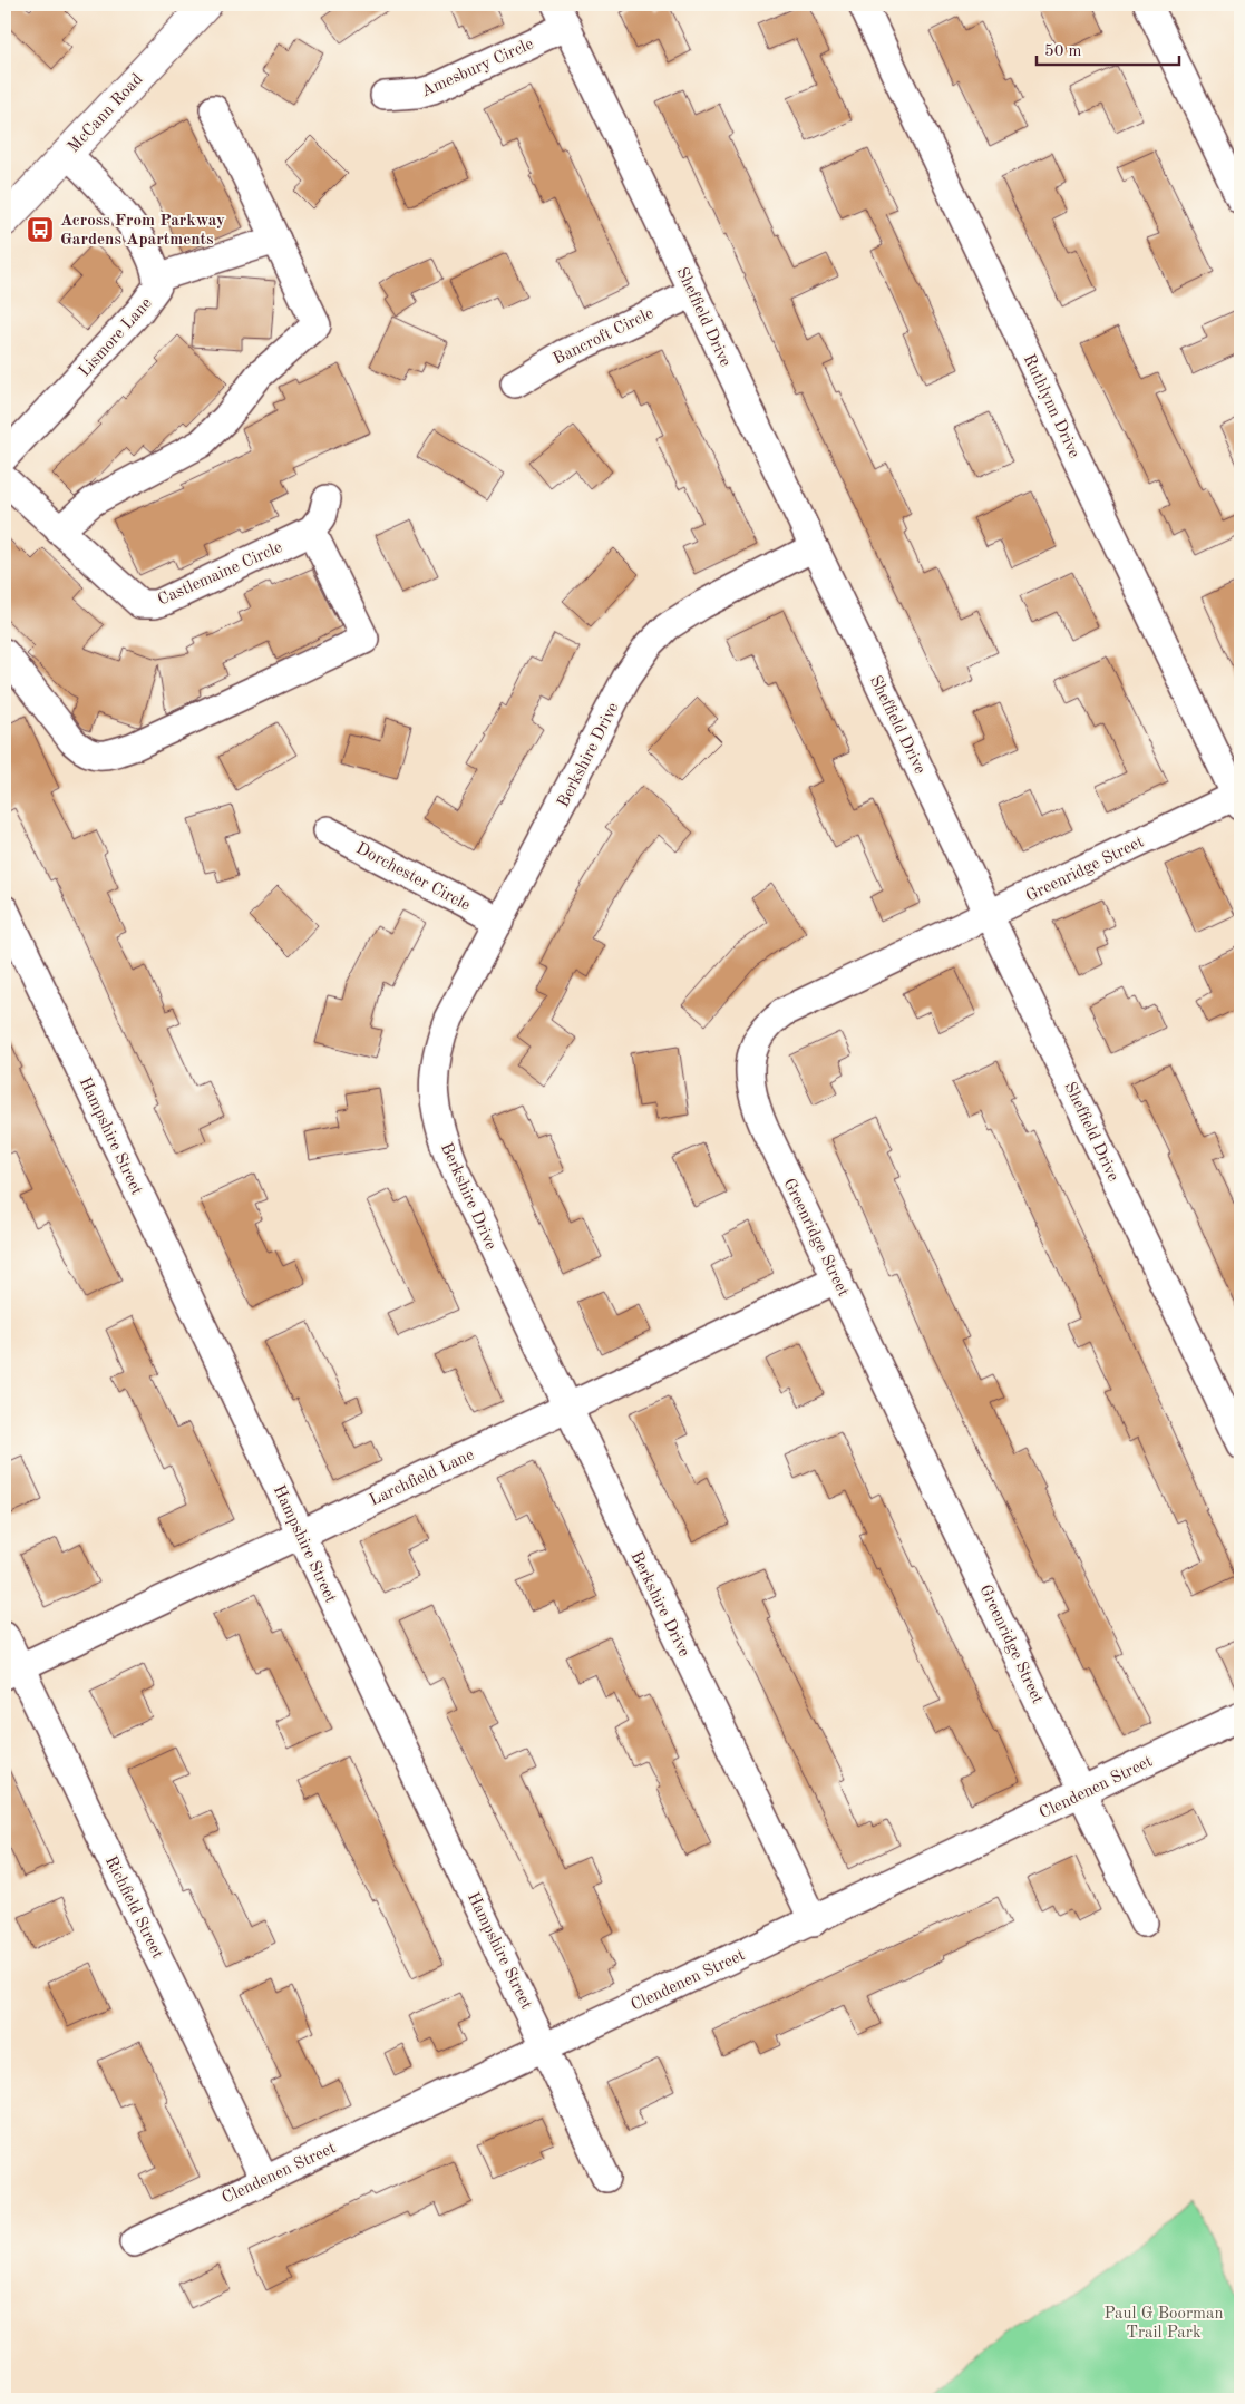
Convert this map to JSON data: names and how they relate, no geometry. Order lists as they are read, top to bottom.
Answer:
{
  "streets": {
    "main road": ["McCann Road"],
    "street": [
      "Amesbury Circle",
      "Sheffield Drive",
      "Bancroft Circle",
      "Lismore Lane",
      "Ruthlynn Drive",
      "Castlemaine Circle",
      "Berkshire Drive",
      "Greenridge Street",
      "Dorchester Circle",
      "Hampshire Street",
      "Larchfield Lane",
      "Clendenen Street",
      "Richfield Street"
    ]
  },
  "crossings": [
    ["Amesbury Circle", "Sheffield Drive"],
    ["McCann Road", "Lismore Lane"],
    ["Sheffield Drive", "Bancroft Circle"],
    ["Sheffield Drive", "Berkshire Drive"],
    ["Sheffield Drive", "Greenridge Street"],
    ["Ruthlynn Drive", "Greenridge Street"],
    ["Berkshire Drive", "Dorchester Circle"],
    ["Berkshire Drive", "Larchfield Lane"],
    ["Berkshire Drive", "Clendenen Street"],
    ["Greenridge Street", "Larchfield Lane"],
    ["Greenridge Street", "Clendenen Street"],
    ["Hampshire Street", "Larchfield Lane"],
    ["Hampshire Street", "Clendenen Street"],
    ["Larchfield Lane", "Richfield Street"],
    ["Clendenen Street", "Richfield Street"]
  ],
  "parks": ["Paul G Boorman Trail Park"],
  "places": {
    "bus stop": ["Across From Parkway Gardens Apartments"]
  },
  "scale_bar": "50 m"
}
